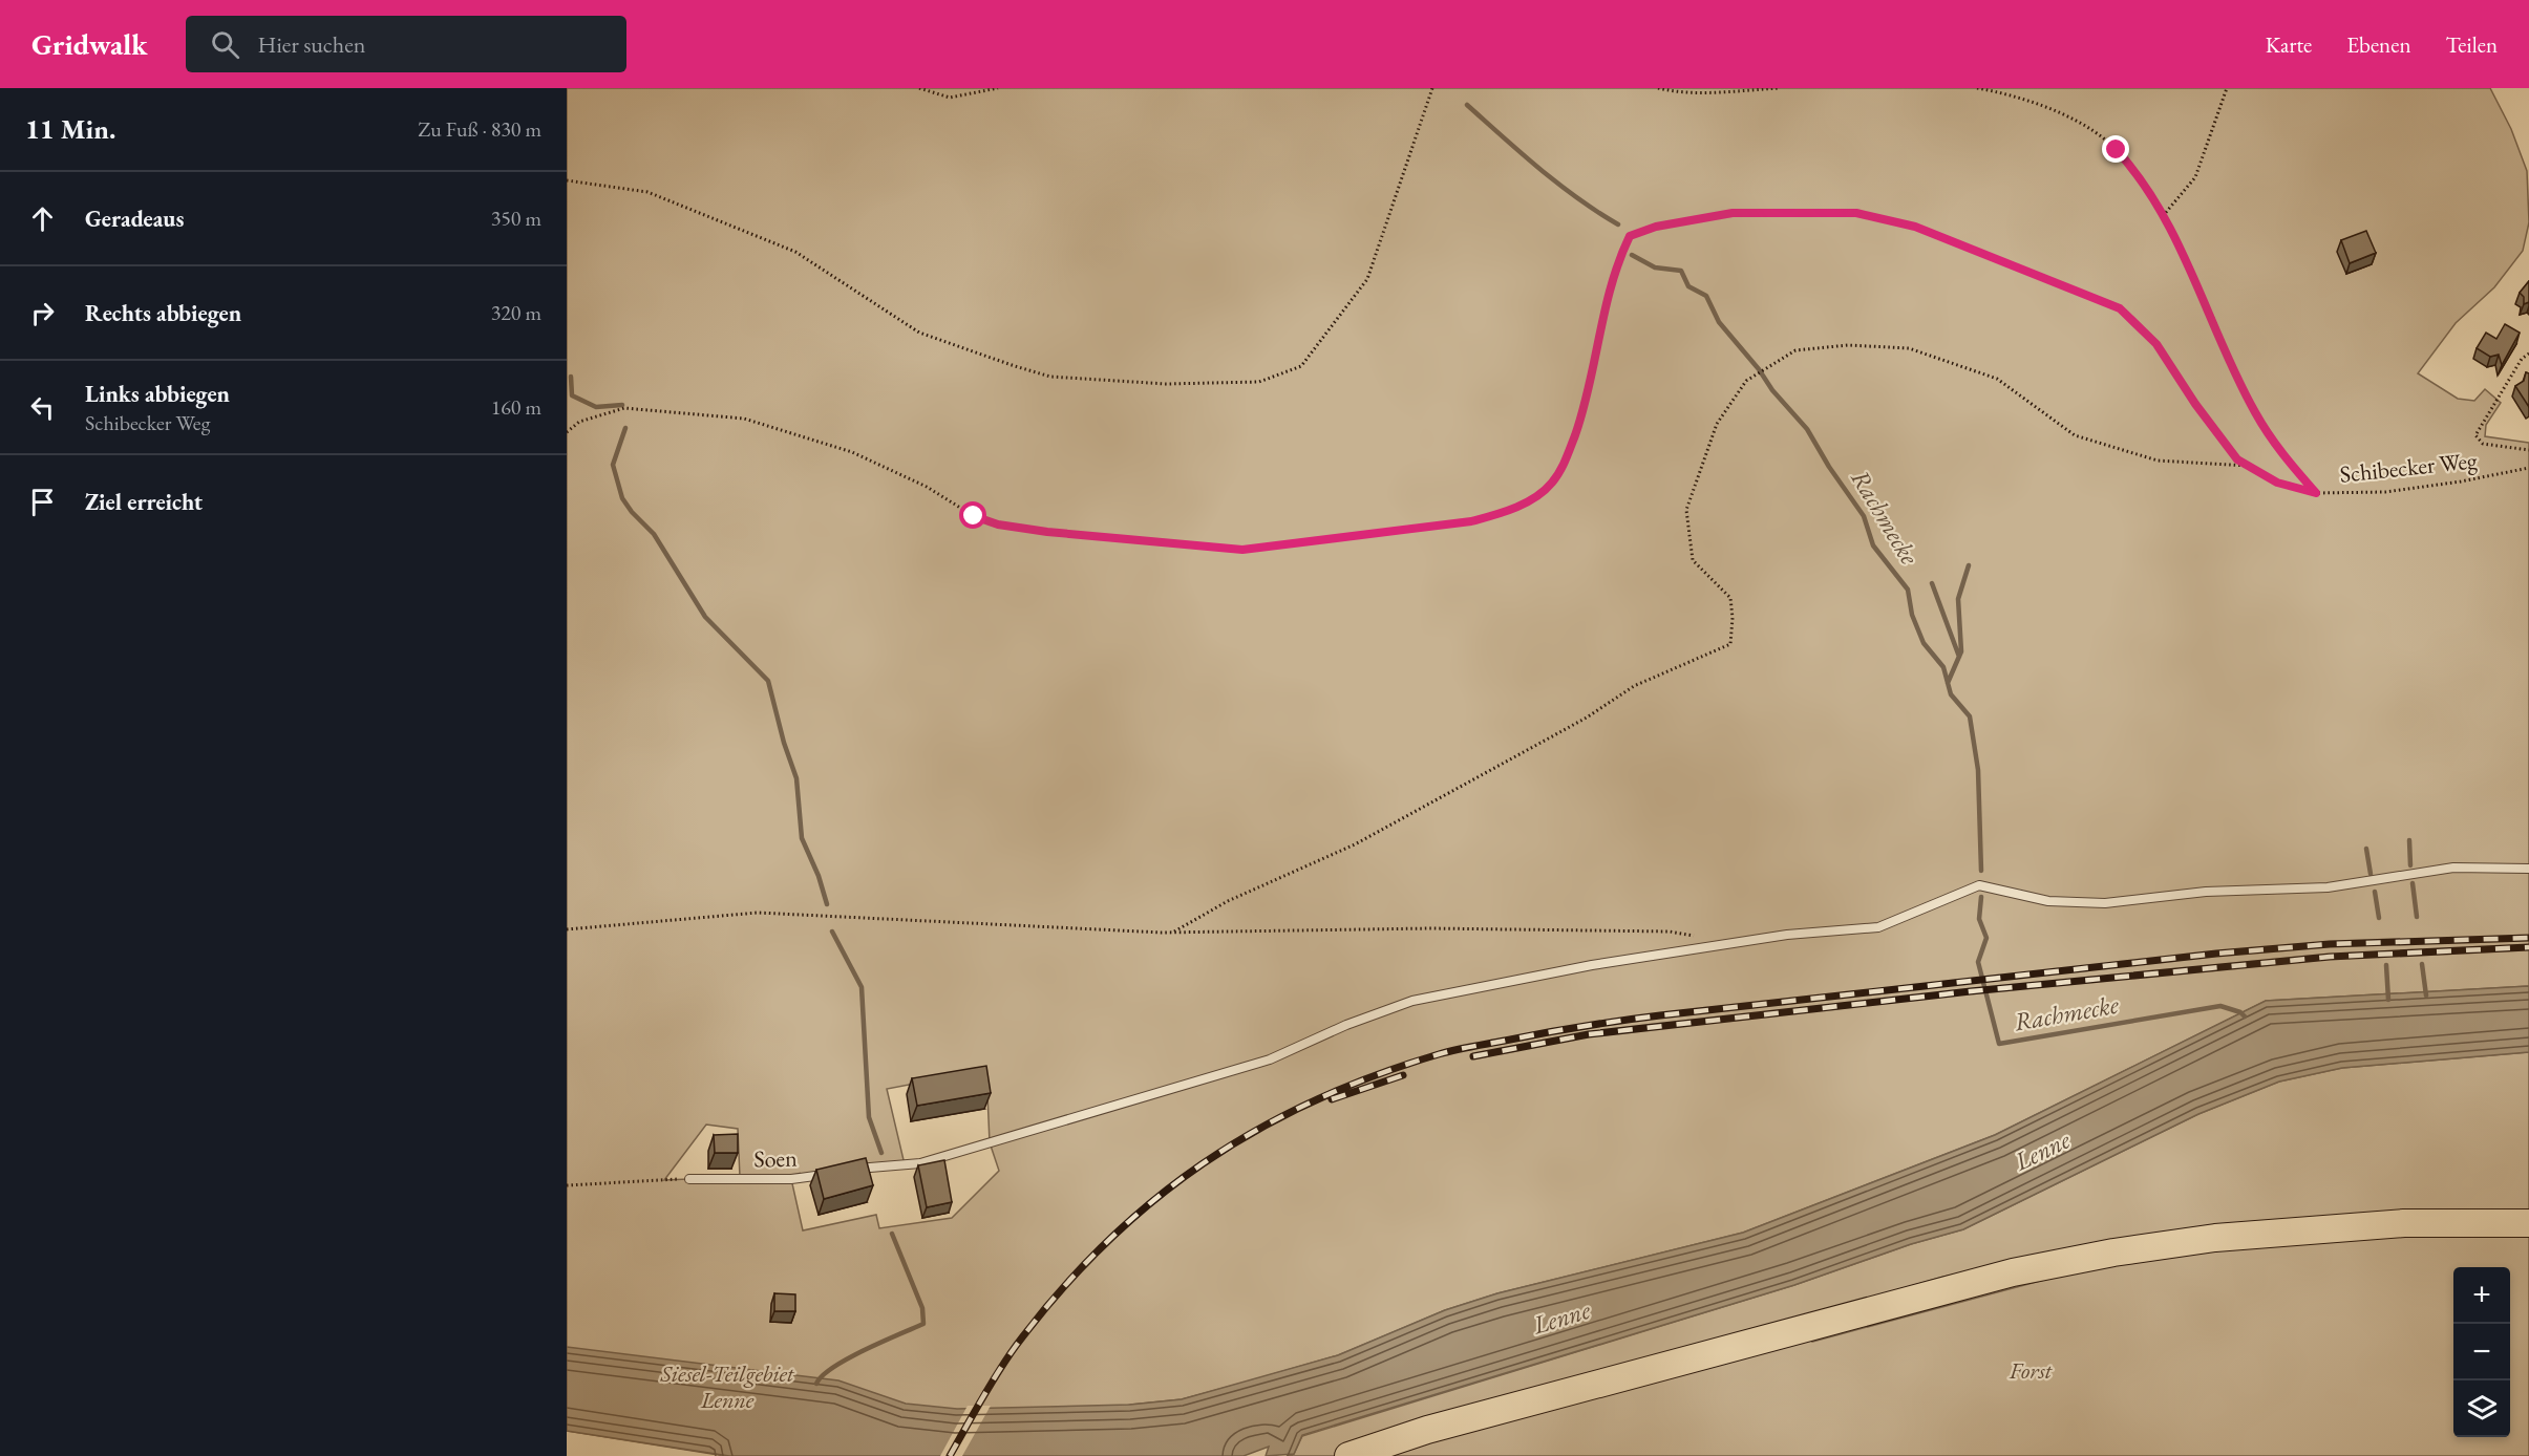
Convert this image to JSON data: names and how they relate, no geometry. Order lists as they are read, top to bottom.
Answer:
{
  "streets": {
    "lane": ["Soen"],
    "path": ["Schibecker Weg"]
  },
  "water": ["Rachmecke", "Lenne"],
  "parks": ["Forst", "Siesel-Teilgebiet Lenne"],
  "page": {
    "header": "Gridwalk",
    "search": "Hier suchen",
    "nav": ["Karte", "Ebenen", "Teilen"],
    "heading": ["11 Min.", "Zu Fuß · 830 m"],
    "list": [
      ["Geradeaus", "350 m"],
      ["Rechts abbiegen", "320 m"],
      ["Links abbiegen", "Schibecker Weg", "160 m"],
      "Ziel erreicht"
    ],
    "map_buttons": ["+", "−"]
  }
}
